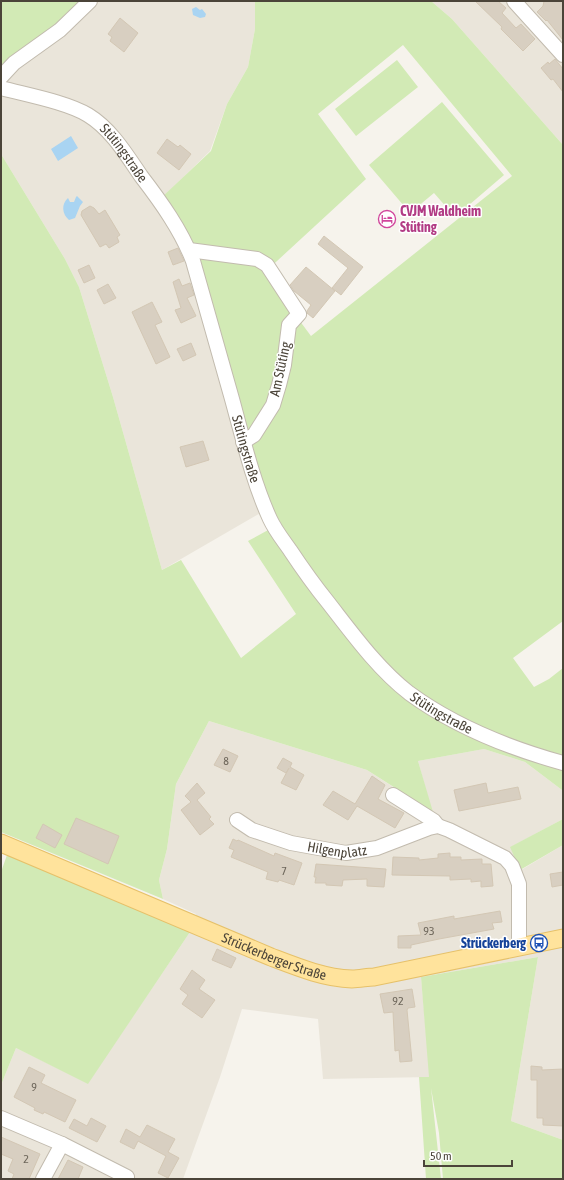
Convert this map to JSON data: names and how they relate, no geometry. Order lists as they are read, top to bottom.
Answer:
{
  "streets": {
    "main road": ["Strückerberger Straße"],
    "street": ["Stütingstraße", "Am Stüting", "Hilgenplatz"]
  },
  "crossings": [
    ["Stütingstraße", "Am Stüting"]
  ],
  "places": {
    "hotel": ["CVJM Waldheim Stüting"],
    "bus stop": ["Strückerberg"]
  },
  "house_numbers": [
    "8",
    "7",
    "93",
    "92",
    "9",
    "2"
  ],
  "scale_bar": "50 m"
}
